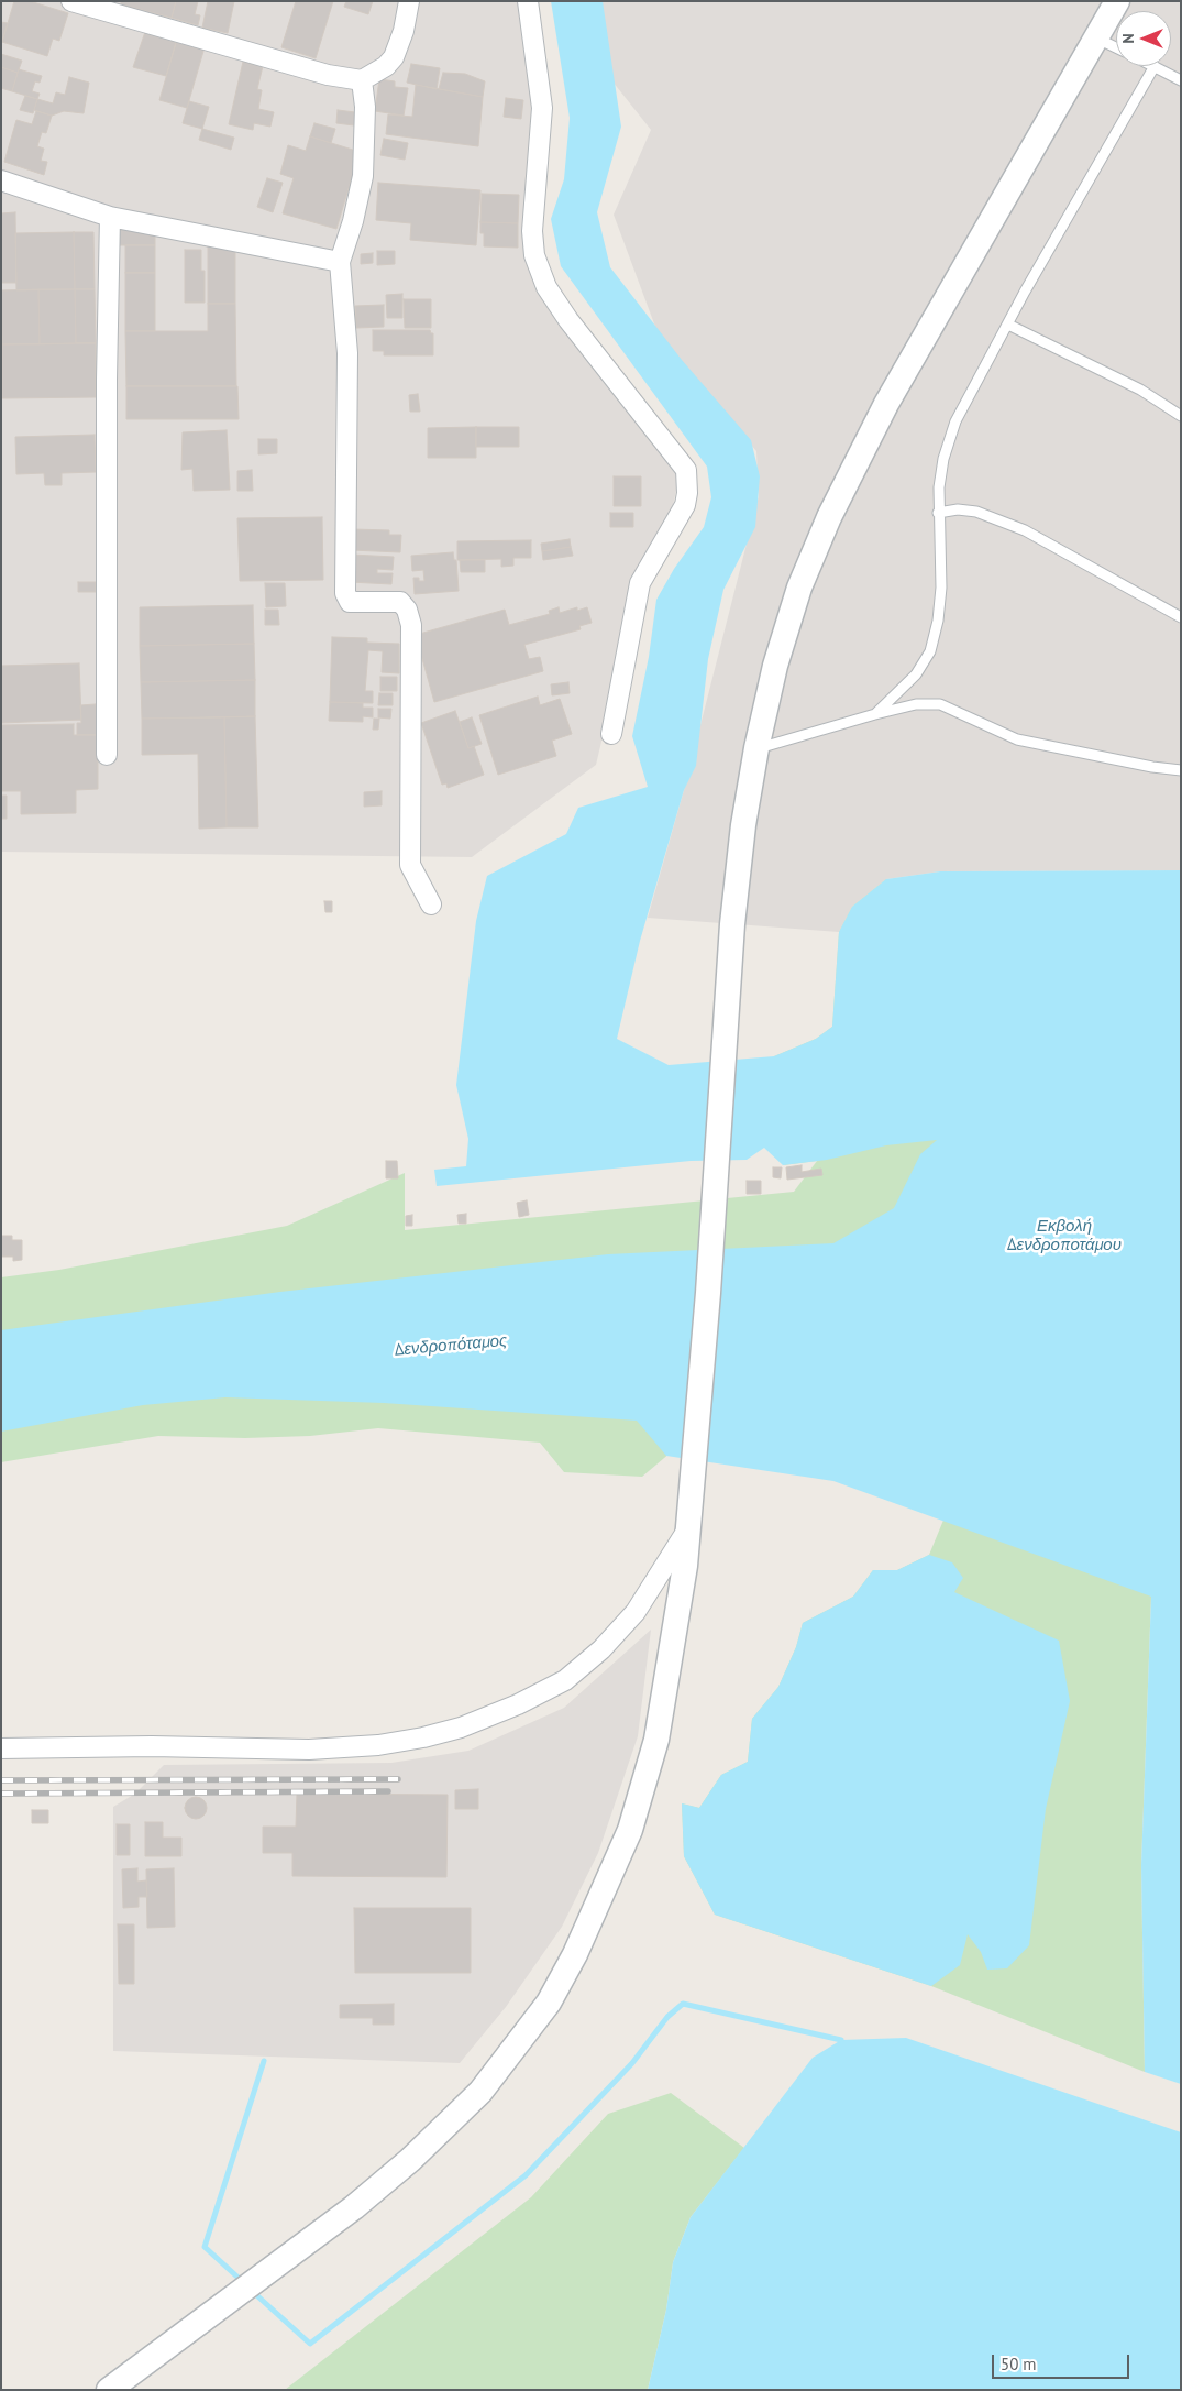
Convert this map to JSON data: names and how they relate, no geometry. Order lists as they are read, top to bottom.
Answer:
{
  "water": ["Εκβολή Δενδροποτάμου", "Δενδροπόταμος"],
  "scale_bar": "50 m",
  "north": "left"
}
